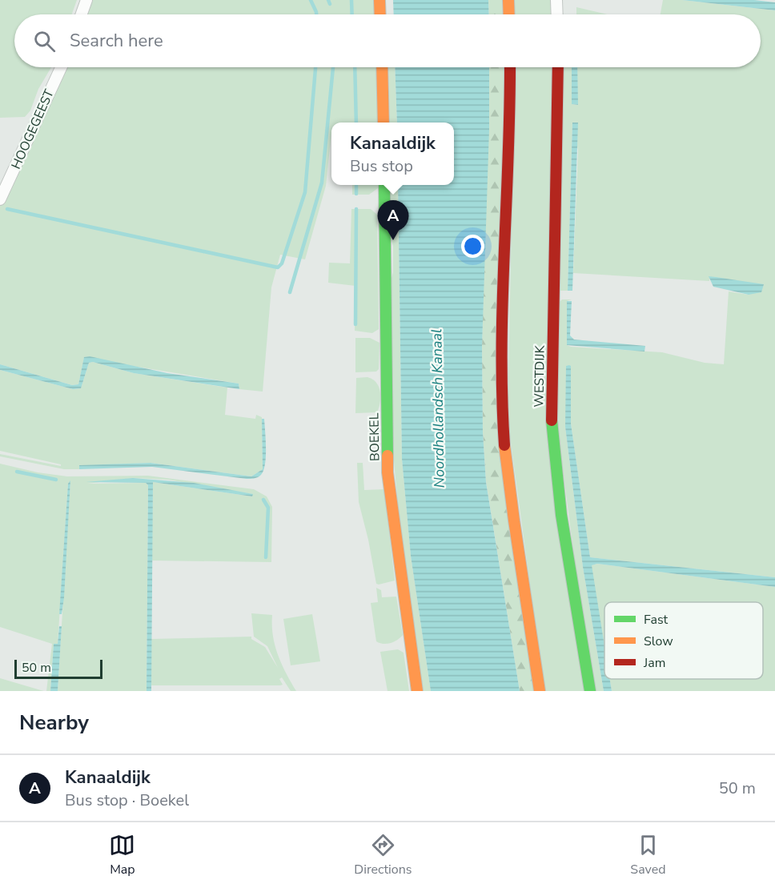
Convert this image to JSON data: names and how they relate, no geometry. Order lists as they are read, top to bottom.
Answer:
{
  "streets": {
    "street": ["HOOGEGEEST", "WESTDIJK", "BOEKEL"]
  },
  "water": ["Noordhollandsch Kanaal"],
  "legend": ["Fast", "Slow", "Jam"],
  "scale_bar": "50 m",
  "page": {
    "search": "Search here",
    "popup": ["Kanaaldijk", "Bus stop"],
    "pins": "A",
    "scale": "50 m",
    "heading": "Nearby",
    "list": [
      {
        "mark": "A",
        "name": "Kanaaldijk",
        "note": "Bus stop · Boekel",
        "value": "50 m"
      }
    ],
    "nav": ["Map", "Directions", "Saved"]
  }
}
